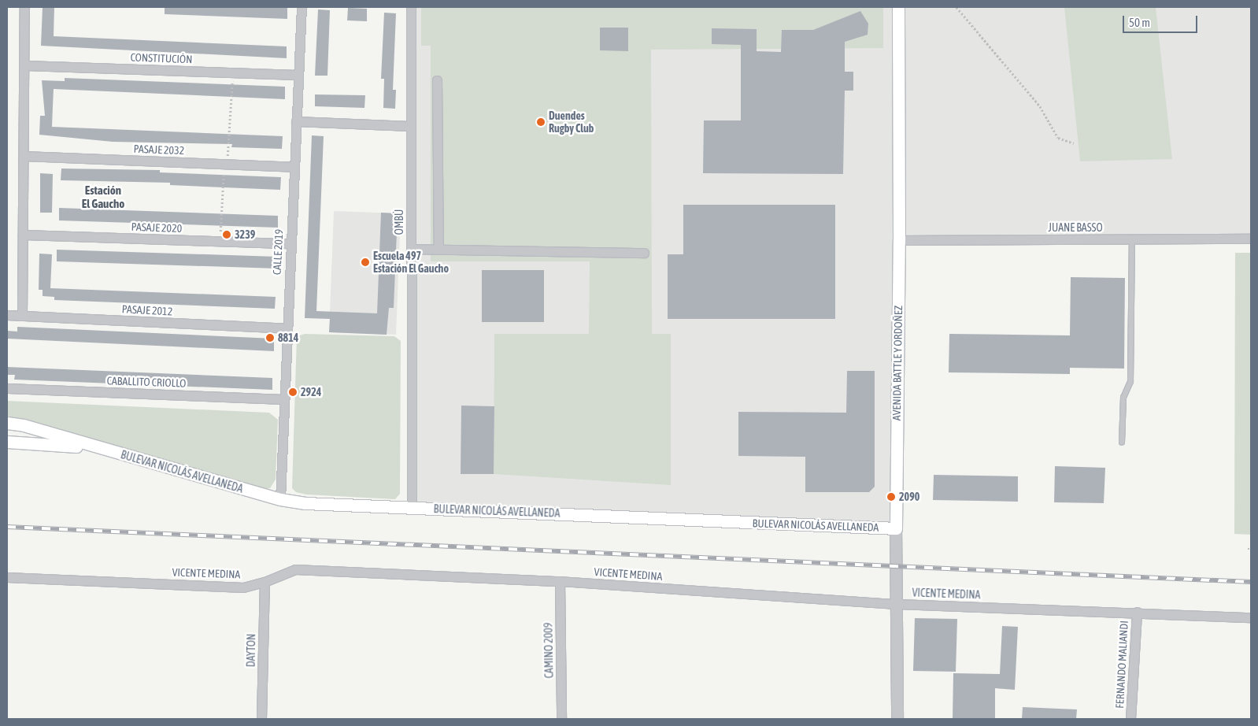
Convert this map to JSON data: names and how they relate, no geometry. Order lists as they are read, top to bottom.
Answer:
{
  "streets": {
    "main road": ["AVENIDA BATTLE Y ORDOÑEZ", "BULEVAR NICOLÁS AVELLANEDA"],
    "street": [
      "CONSTITUCIÓN",
      "PASAJE 2032",
      "OMBÚ",
      "PASAJE 2020",
      "JUANE BASSO",
      "CALLE 2019",
      "PASAJE 2012",
      "CABALLITO CRIOLLO",
      "VICENTE MEDINA",
      "DAYTON",
      "CAMINO 2009",
      "FERNANDO MALIANDI"
    ]
  },
  "crossings": [
    ["CONSTITUCIÓN", "CALLE 2019"],
    ["PASAJE 2032", "CALLE 2019"],
    ["OMBÚ", "BULEVAR NICOLÁS AVELLANEDA"],
    ["PASAJE 2020", "CALLE 2019"],
    ["JUANE BASSO", "AVENIDA BATTLE Y ORDOÑEZ"],
    ["CALLE 2019", "PASAJE 2012"],
    ["CALLE 2019", "CABALLITO CRIOLLO"],
    ["CALLE 2019", "BULEVAR NICOLÁS AVELLANEDA"],
    ["AVENIDA BATTLE Y ORDOÑEZ", "BULEVAR NICOLÁS AVELLANEDA"],
    ["AVENIDA BATTLE Y ORDOÑEZ", "VICENTE MEDINA"],
    ["VICENTE MEDINA", "DAYTON"],
    ["VICENTE MEDINA", "CAMINO 2009"],
    ["VICENTE MEDINA", "FERNANDO MALIANDI"]
  ],
  "districts": ["Estación El Gaucho"],
  "places": [
    "Duendes Rugby Club",
    "3239",
    "Escuela 497 Estación El Gaucho",
    "8814",
    "2924",
    "2090"
  ],
  "scale_bar": "50 m"
}
